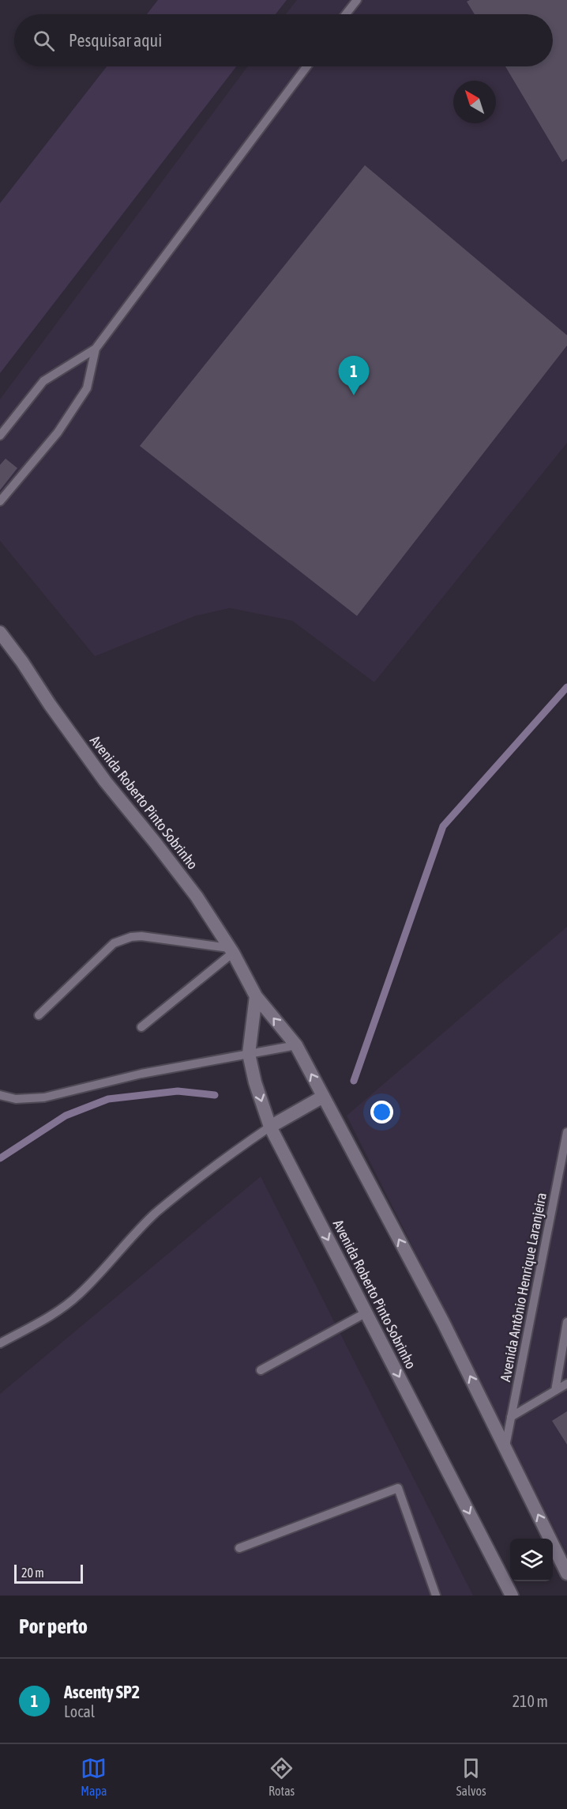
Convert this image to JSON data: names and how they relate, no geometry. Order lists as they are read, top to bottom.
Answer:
{
  "streets": {
    "street": ["Avenida Roberto Pinto Sobrinho"],
    "lane": ["Avenida Antônio Henrique Laranjeira"]
  },
  "crossings": [
    ["Avenida Roberto Pinto Sobrinho", "Avenida Antônio Henrique Laranjeira"]
  ],
  "scale_bar": "20 m",
  "north": "top left",
  "page": {
    "search": "Pesquisar aqui",
    "pins": "1",
    "scale": "20 m",
    "heading": "Por perto",
    "list": [
      {
        "mark": "1",
        "name": "Ascenty SP2",
        "note": "Local",
        "value": "210 m"
      }
    ],
    "nav": ["Mapa", "Rotas", "Salvos"]
  }
}
